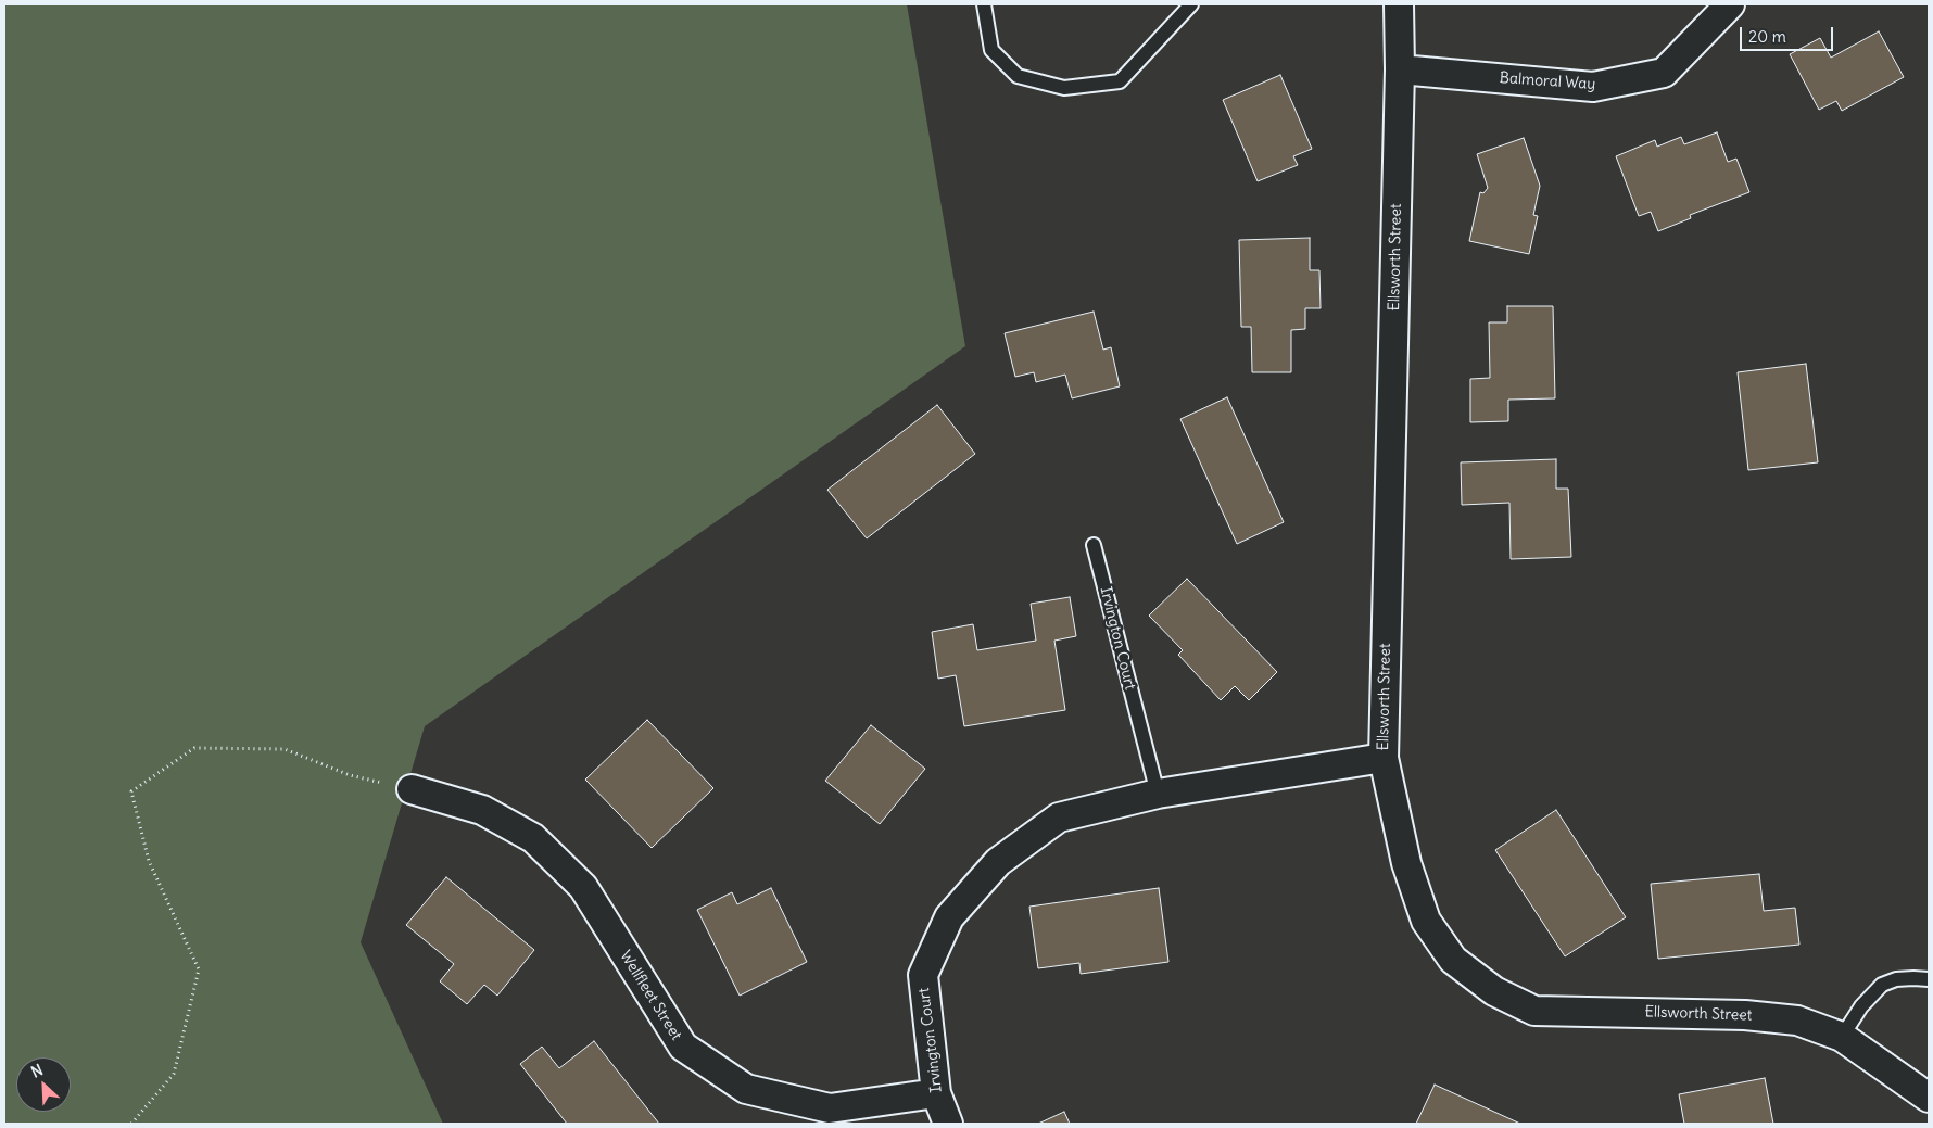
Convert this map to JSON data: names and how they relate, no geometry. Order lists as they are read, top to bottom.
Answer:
{
  "streets": {
    "street": [
      "Balmoral Way",
      "Ellsworth Street",
      "Irvington Court",
      "Wellfleet Street"
    ]
  },
  "crossings": [
    ["Balmoral Way", "Ellsworth Street"],
    ["Ellsworth Street", "Irvington Court"],
    ["Irvington Court", "Wellfleet Street"]
  ],
  "scale_bar": "20 m",
  "north": "top left"
}
